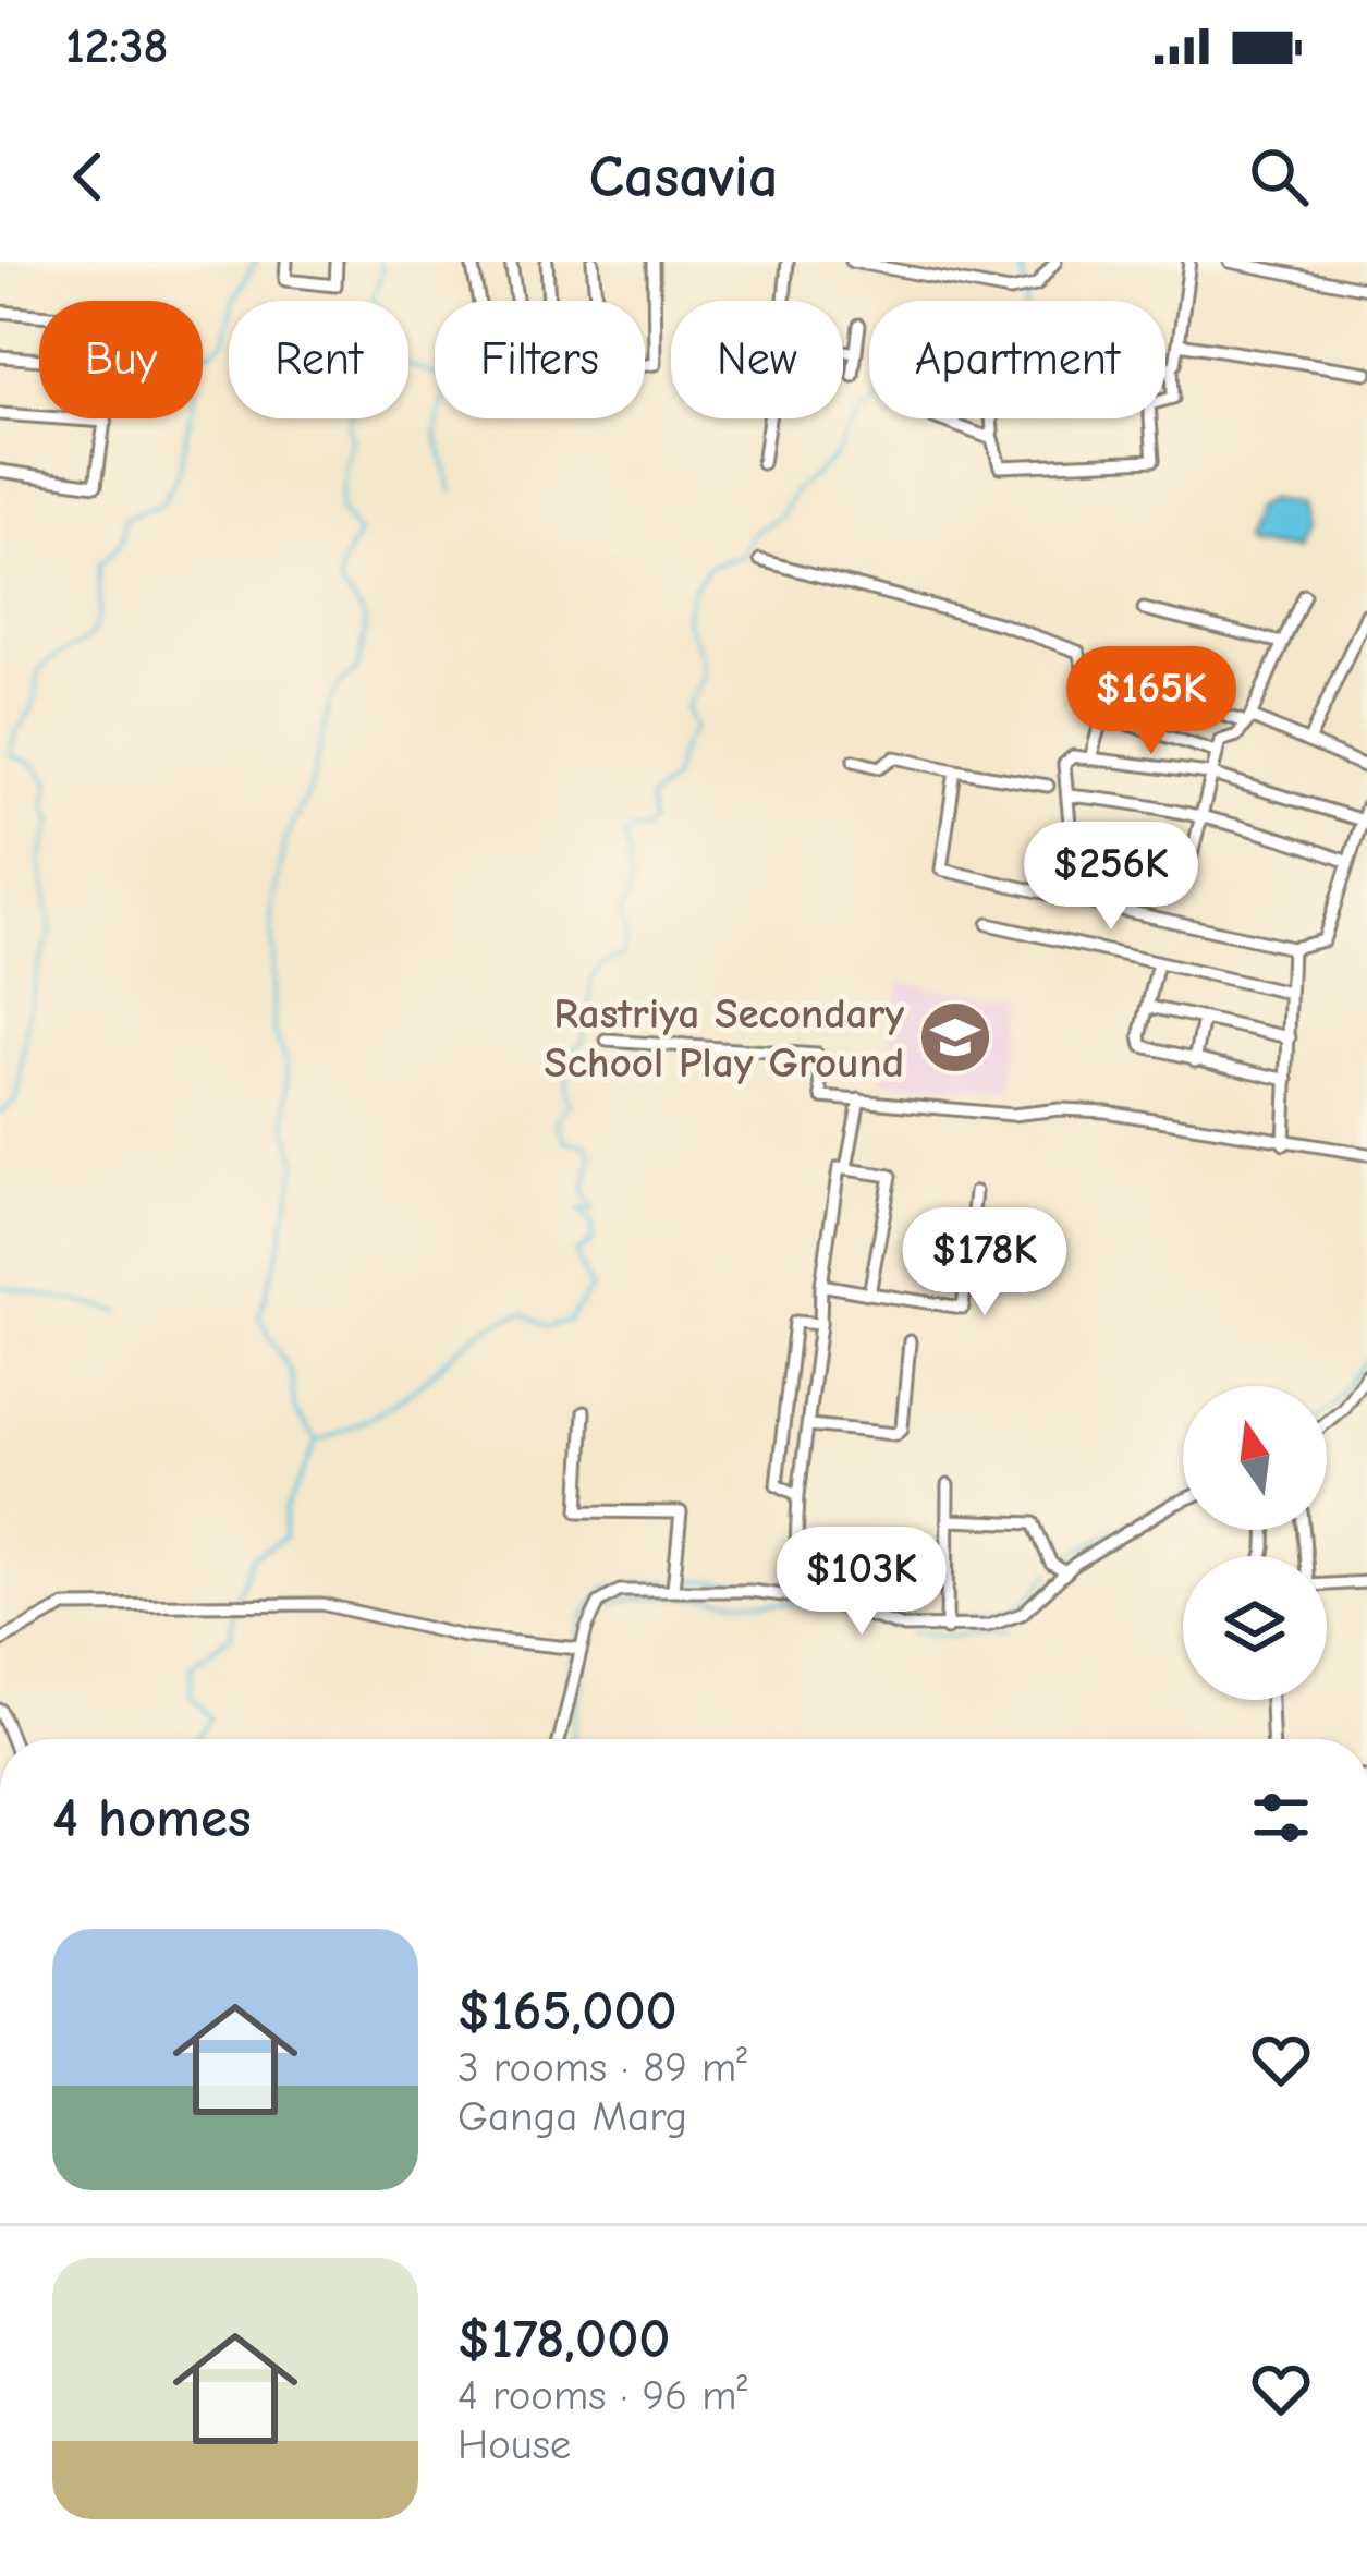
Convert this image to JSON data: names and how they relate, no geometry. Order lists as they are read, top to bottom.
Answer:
{
  "places": {
    "school or university": ["Rastriya Secondary School Play Ground"]
  },
  "north": "top",
  "page": {
    "status": "12:38",
    "header": "Casavia",
    "chip": [
      "Buy",
      "Rent",
      "Filters",
      "New",
      "Apartment"
    ],
    "price": [
      "$165K",
      "$256K",
      "$178K",
      "$103K"
    ],
    "heading": "4 homes",
    "list": [
      {
        "name": "$165,000",
        "note": "3 rooms · 89 m² · Ganga Marg"
      },
      {
        "name": "$178,000",
        "note": "4 rooms · 96 m² · House"
      }
    ]
  }
}
